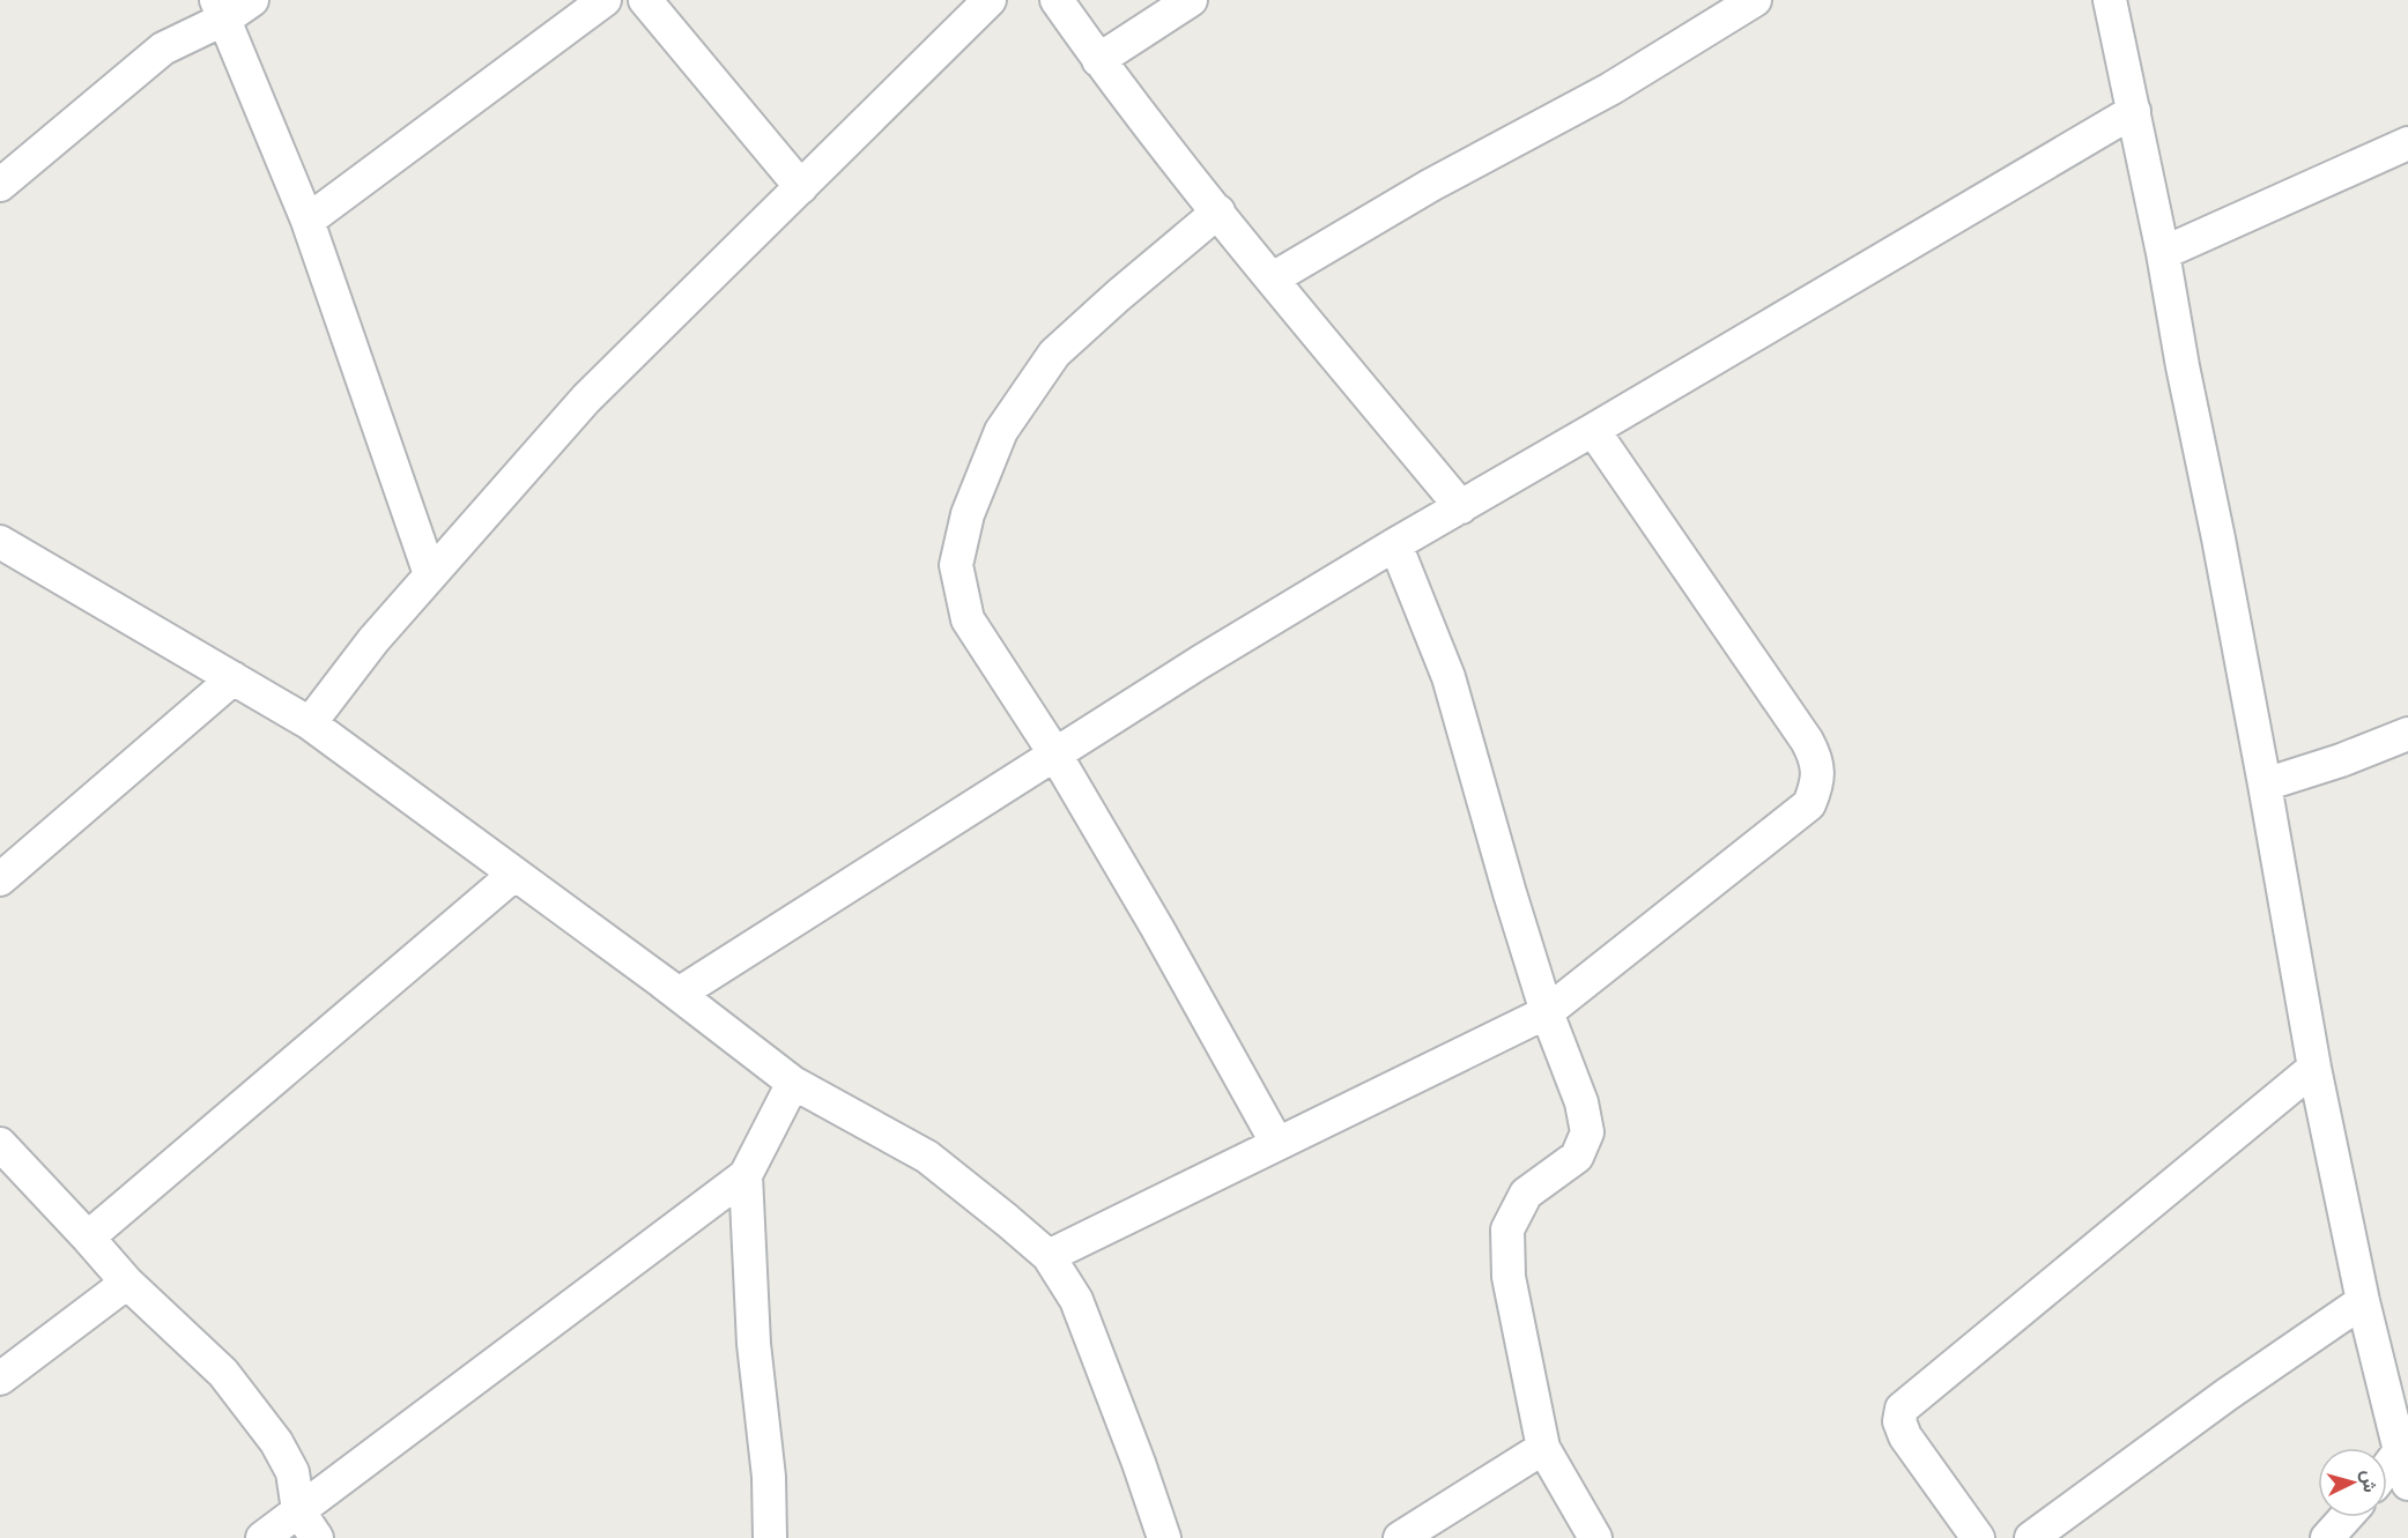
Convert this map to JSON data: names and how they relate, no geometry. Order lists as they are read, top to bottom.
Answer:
{
  "north": "right"
}
